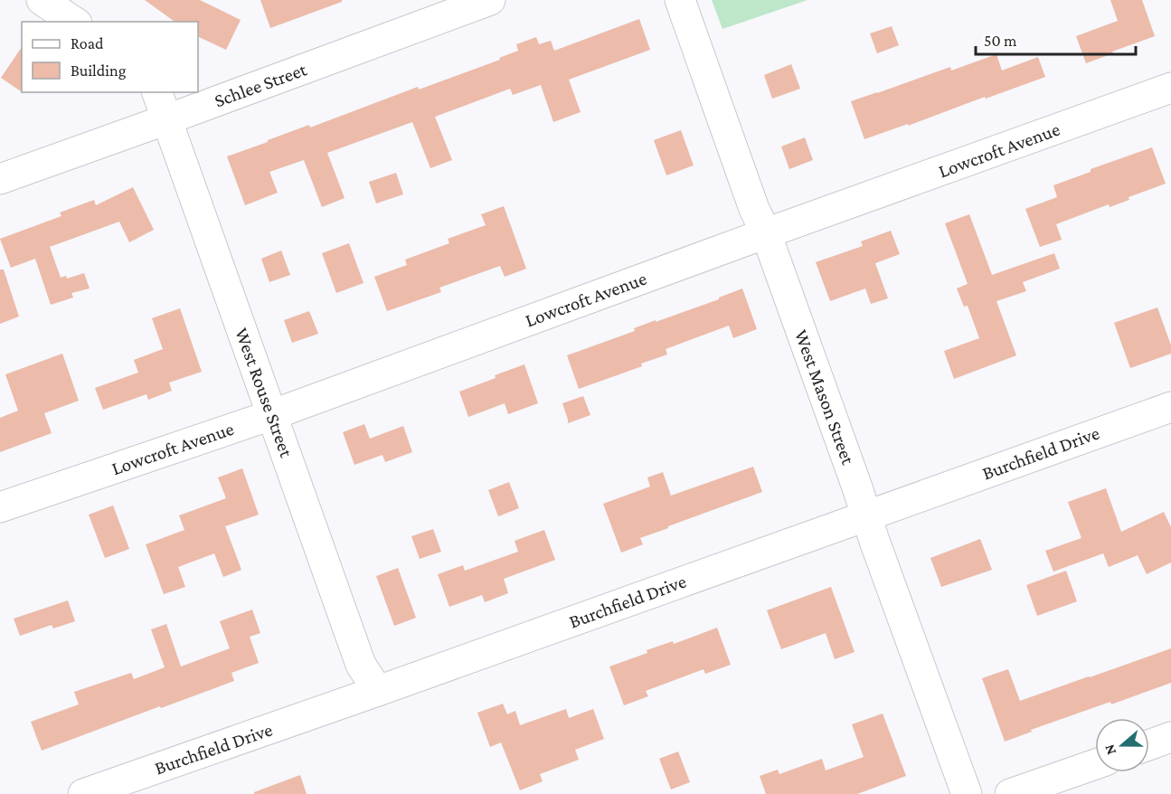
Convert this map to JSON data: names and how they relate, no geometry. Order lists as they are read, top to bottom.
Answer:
{
  "streets": {
    "street": [
      "Schlee Street",
      "Lowcroft Avenue",
      "West Rouse Street",
      "West Mason Street",
      "Burchfield Drive"
    ]
  },
  "crossings": [
    ["Schlee Street", "West Rouse Street"],
    ["Lowcroft Avenue", "West Rouse Street"],
    ["Lowcroft Avenue", "West Mason Street"],
    ["West Rouse Street", "Burchfield Drive"],
    ["West Mason Street", "Burchfield Drive"]
  ],
  "legend": ["Road", "Building"],
  "scale_bar": "50 m",
  "north": "left"
}
